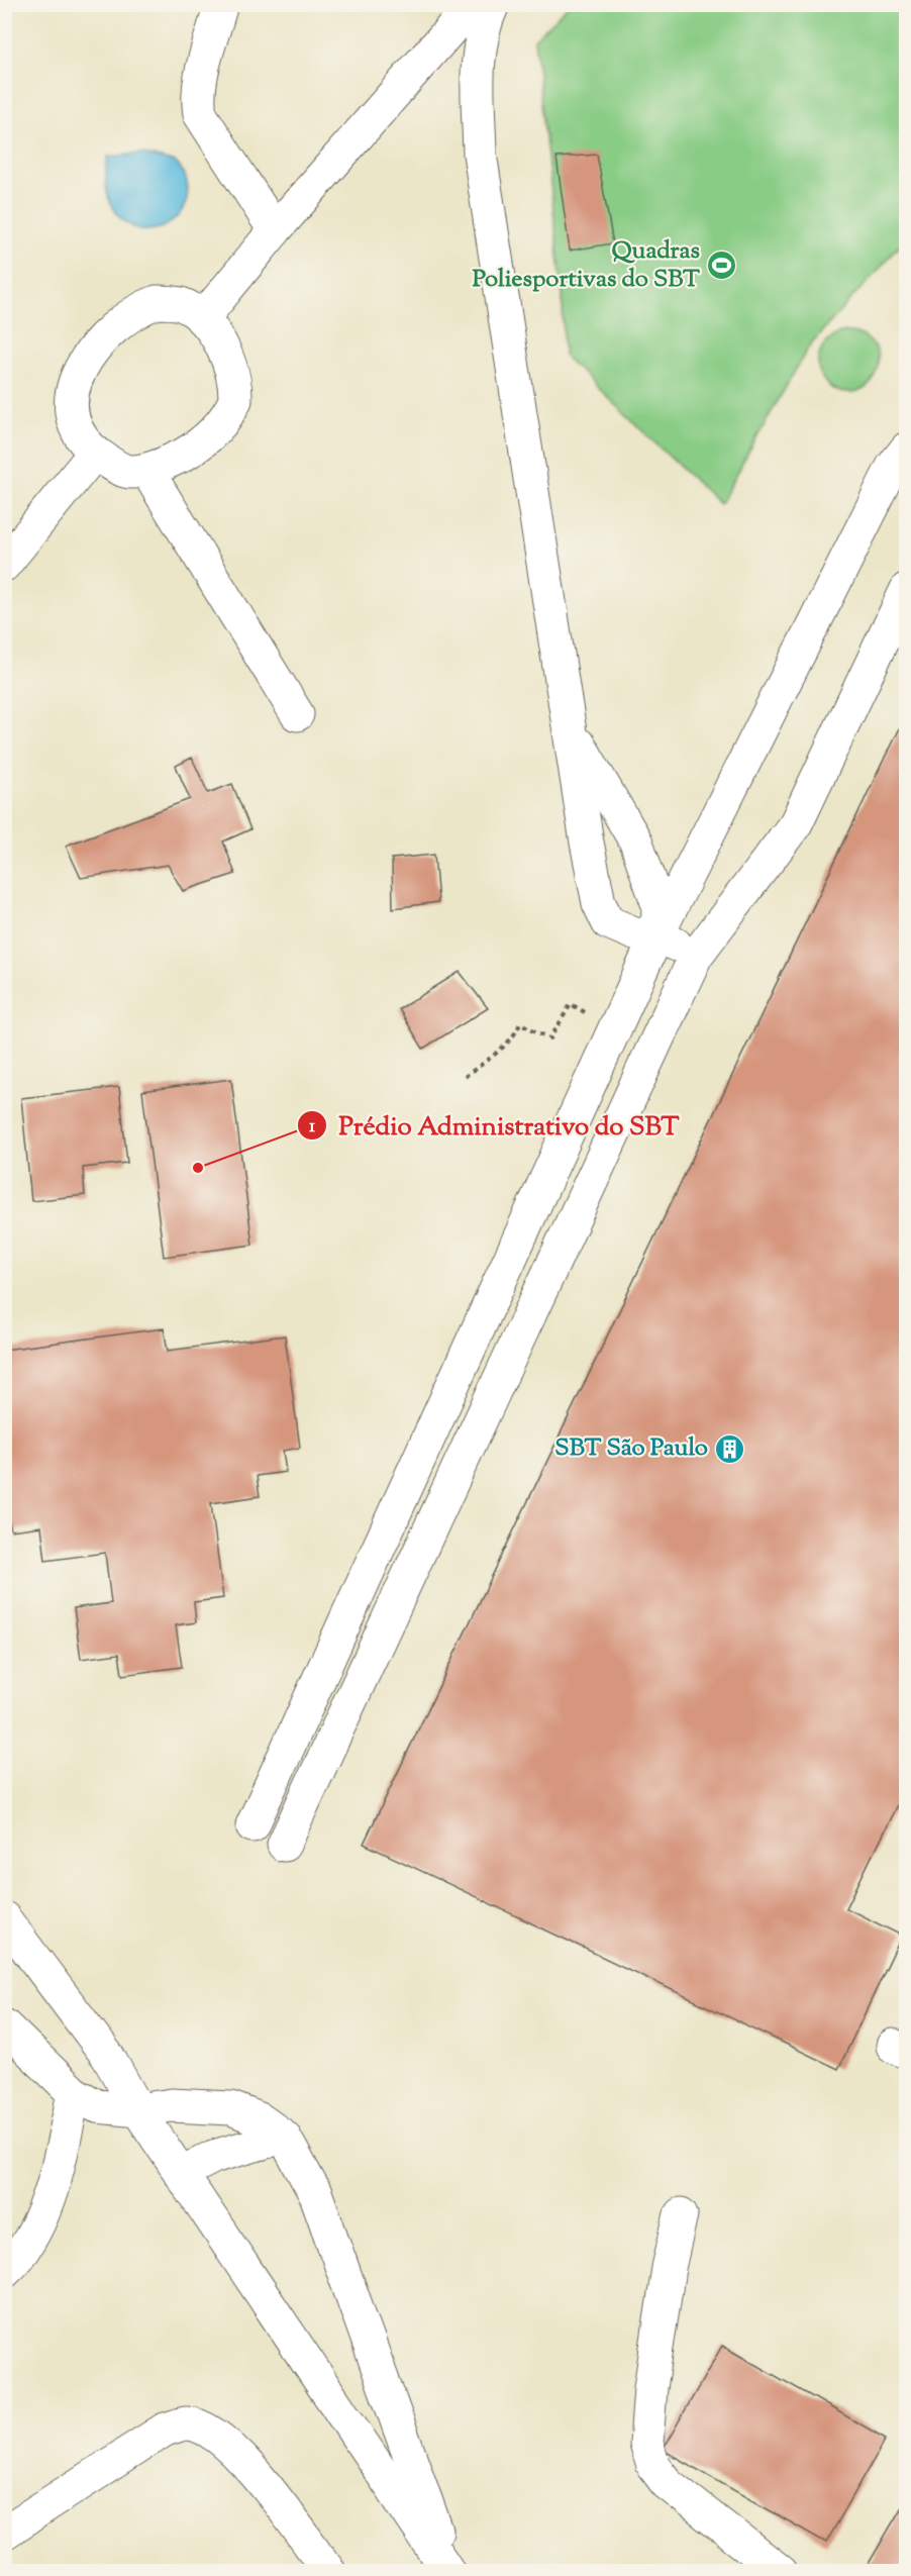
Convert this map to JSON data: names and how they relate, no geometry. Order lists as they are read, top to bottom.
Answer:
{
  "places": {
    "sports": ["Quadras Poliesportivas do SBT"],
    "other": ["Prédio Administrativo do SBT"],
    "building": ["SBT São Paulo"]
  }
}
